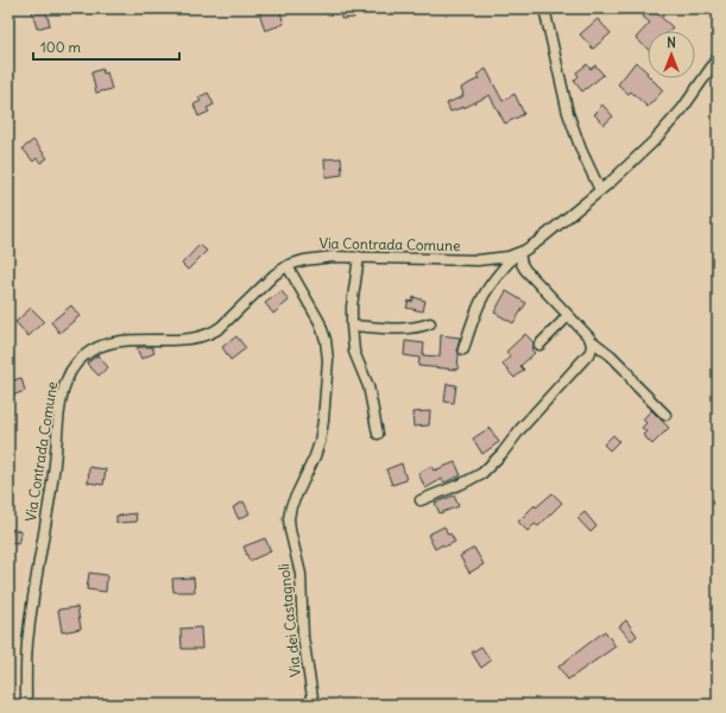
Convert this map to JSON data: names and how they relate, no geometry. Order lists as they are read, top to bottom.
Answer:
{
  "streets": {
    "street": ["Via Contrada Comune", "Via dei Castagnoli"]
  },
  "crossings": [
    ["Via Contrada Comune", "Via dei Castagnoli"]
  ],
  "scale_bar": "100 m",
  "north": "top"
}
